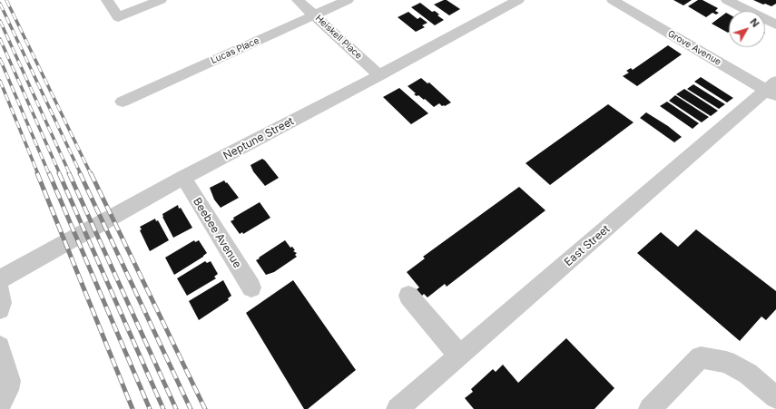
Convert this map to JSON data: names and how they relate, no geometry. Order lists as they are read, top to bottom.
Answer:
{
  "streets": {
    "street": [
      "Heiskell Place",
      "Grove Avenue",
      "Lucas Place",
      "Neptune Street",
      "Beebee Avenue",
      "East Street"
    ]
  },
  "crossings": [
    ["Heiskell Place", "Lucas Place"],
    ["Heiskell Place", "Neptune Street"],
    ["Grove Avenue", "East Street"],
    ["Neptune Street", "Beebee Avenue"]
  ],
  "north": "top right"
}
